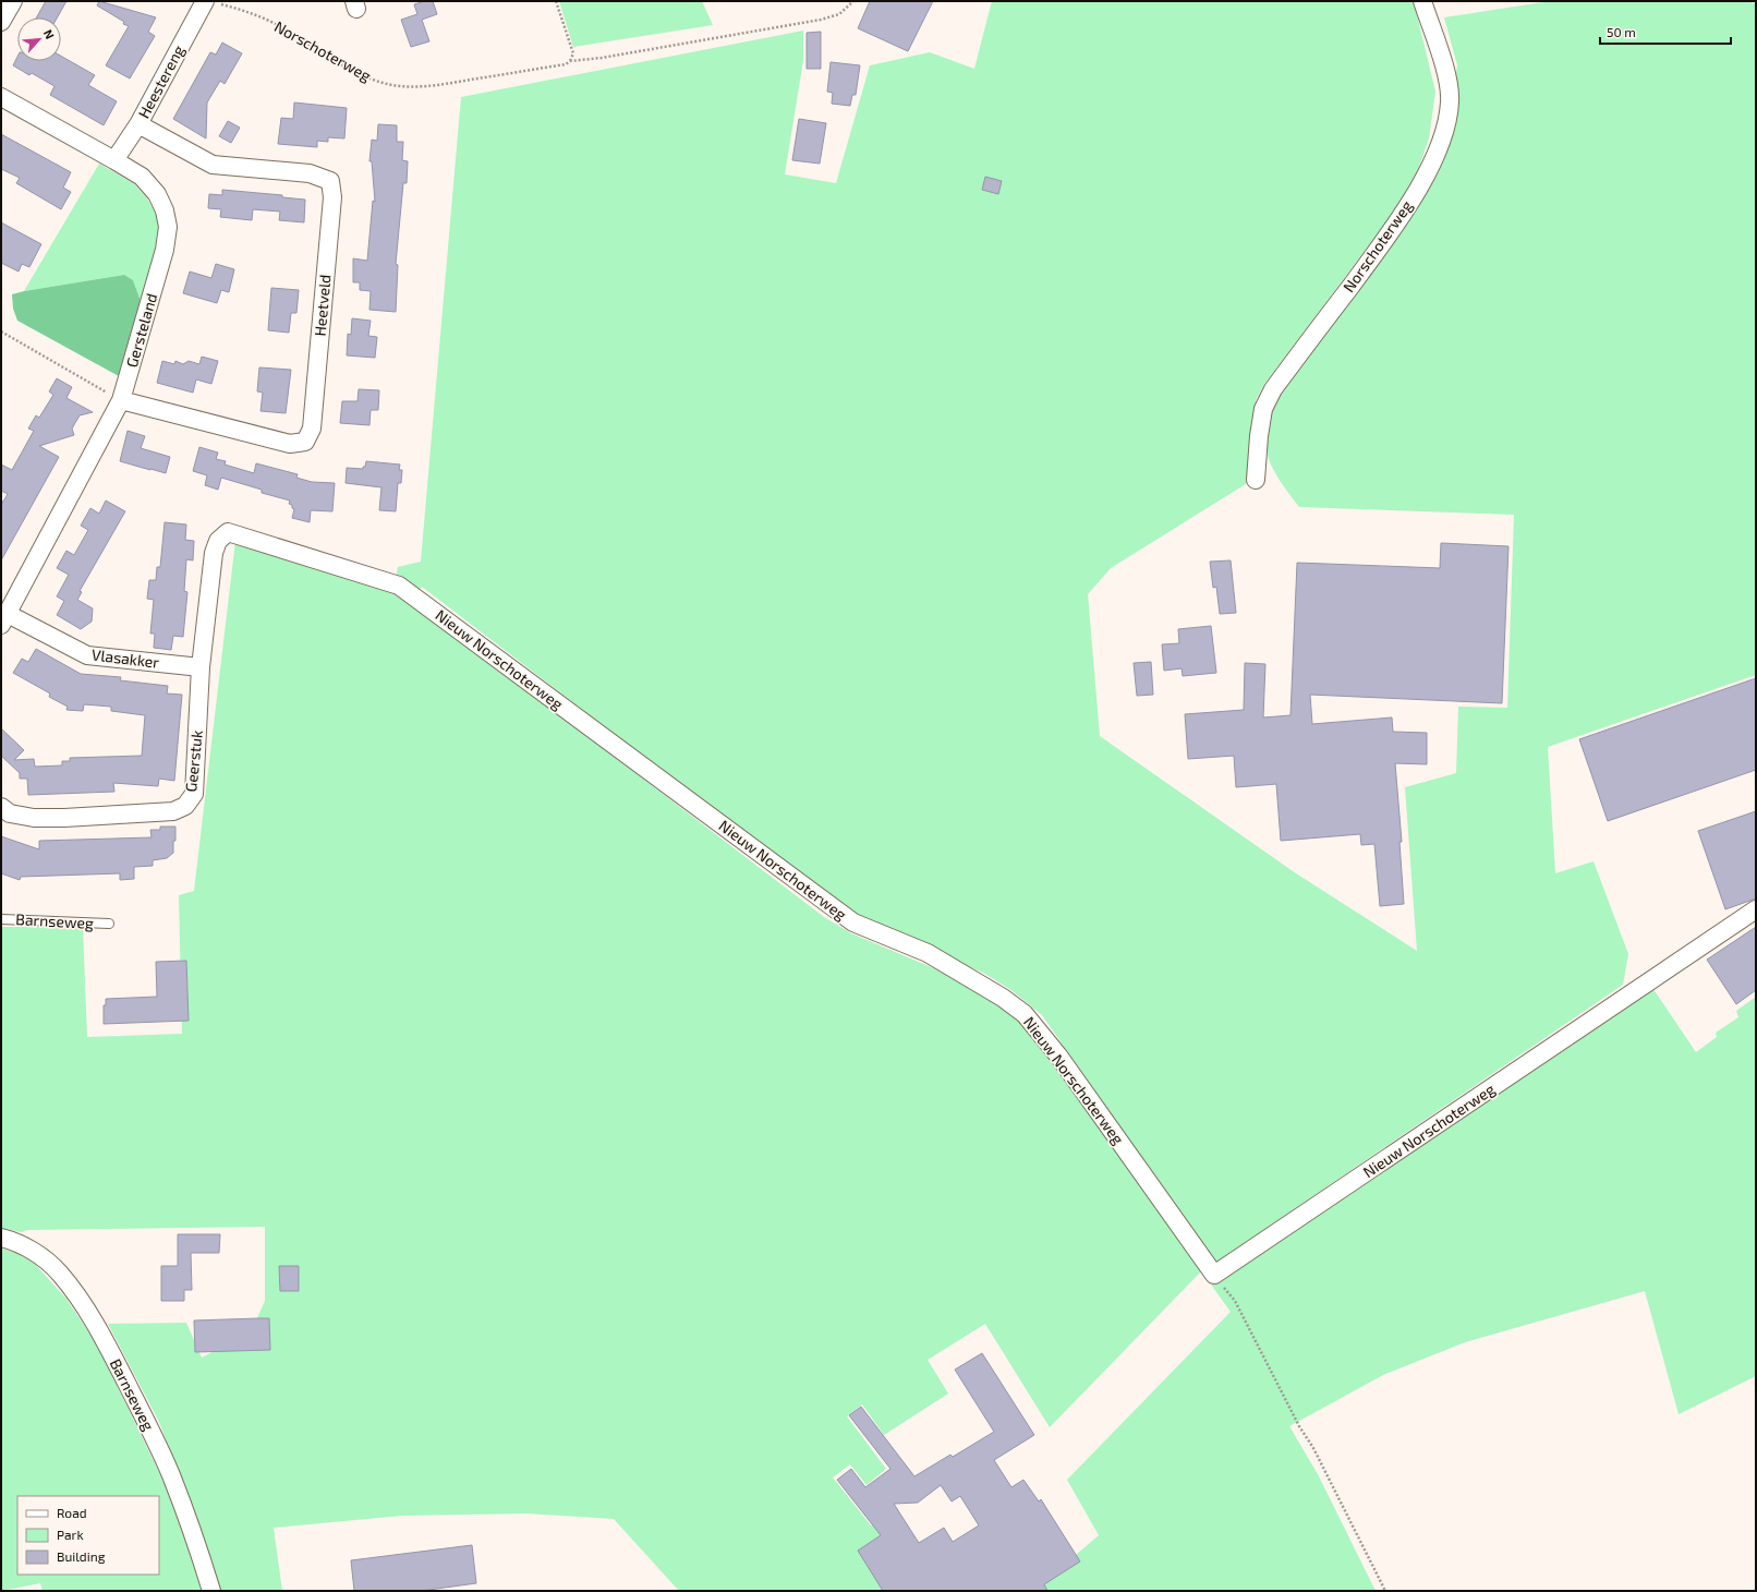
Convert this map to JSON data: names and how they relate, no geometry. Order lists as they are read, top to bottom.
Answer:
{
  "streets": {
    "street": [
      "Norschoterweg",
      "Heestereng",
      "Heetveld",
      "Gersteland",
      "Vlasakker",
      "Nieuw Norschoterweg",
      "Geerstuk",
      "Barnseweg"
    ]
  },
  "crossings": [
    ["Norschoterweg", "Heestereng"],
    ["Heestereng", "Heetveld"],
    ["Heestereng", "Gersteland"],
    ["Heetveld", "Gersteland"],
    ["Gersteland", "Vlasakker"],
    ["Vlasakker", "Geerstuk"],
    ["Nieuw Norschoterweg", "Geerstuk"]
  ],
  "legend": ["Road", "Park", "Building"],
  "scale_bar": "50 m",
  "north": "top right"
}
